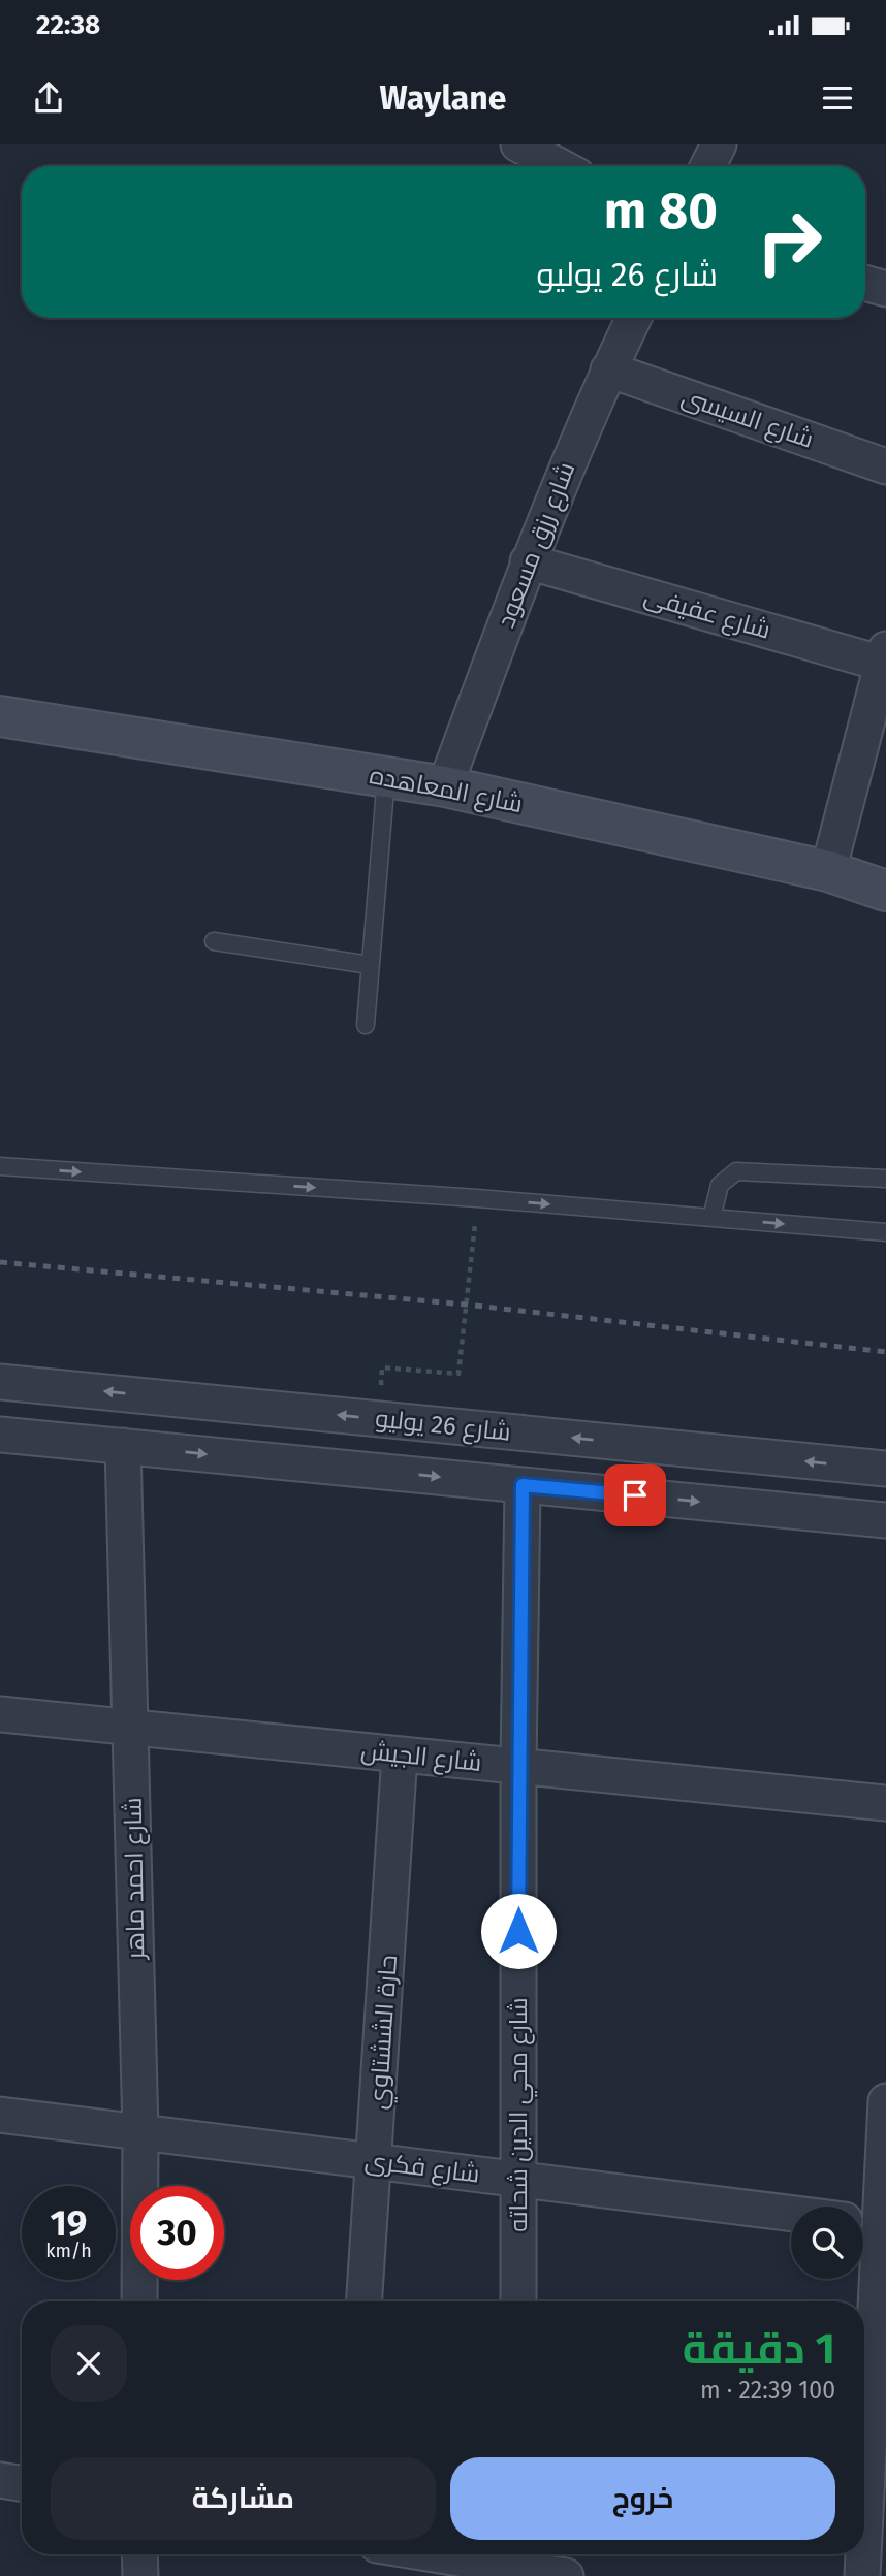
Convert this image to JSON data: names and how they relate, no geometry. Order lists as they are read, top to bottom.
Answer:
{
  "streets": {
    "main road": ["شارع المعاهده"],
    "street": [
      "شارع السيسى",
      "شارع رزق مسعود",
      "شارع عفيفى",
      "شارع 26 يوليو",
      "شارع الجيش",
      "شارع احمد ماهر",
      "حارة الششتاوي",
      "شارع محي الدين شحاته",
      "شارع فكرى"
    ]
  },
  "crossings": [
    ["شارع السيسى", "شارع رزق مسعود"],
    ["شارع رزق مسعود", "شارع عفيفى"],
    ["شارع رزق مسعود", "شارع المعاهده"],
    ["شارع 26 يوليو", "شارع احمد ماهر"],
    ["شارع 26 يوليو", "شارع محي الدين شحاته"],
    ["شارع الجيش", "شارع احمد ماهر"],
    ["شارع الجيش", "حارة الششتاوي"],
    ["شارع الجيش", "شارع محي الدين شحاته"],
    ["شارع احمد ماهر", "شارع فكرى"],
    ["حارة الششتاوي", "شارع فكرى"],
    ["شارع محي الدين شحاته", "شارع فكرى"]
  ],
  "page": {
    "status": "22:38",
    "header": "Waylane",
    "turn": ["80 m", "شارع 26 يوليو"],
    "speed": "19 km/h",
    "limit": "30",
    "heading": ["1 دقيقة", "100 m · 22:39"],
    "buttons": ["خروج", "مشاركة"]
  }
}
